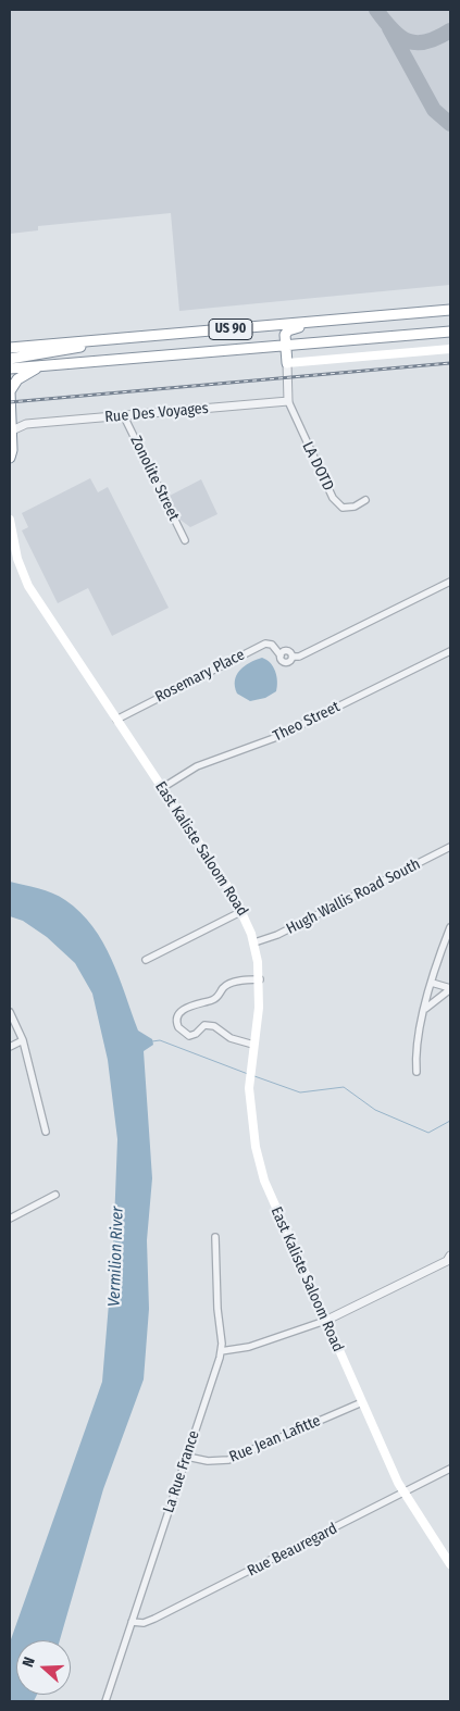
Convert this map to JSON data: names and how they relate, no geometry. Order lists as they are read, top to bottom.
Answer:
{
  "streets": {
    "highway": ["US 90"],
    "main road": ["East Kaliste Saloom Road"],
    "street": [
      "Rue Des Voyages",
      "LA DOTD",
      "Zonolite Street",
      "Rosemary Place",
      "Theo Street",
      "Hugh Wallis Road South",
      "Rue Jean Lafitte",
      "La Rue France",
      "Rue Beauregard"
    ]
  },
  "crossings": [
    ["Rue Des Voyages", "LA DOTD"],
    ["Rue Des Voyages", "Zonolite Street"],
    ["Rosemary Place", "East Kaliste Saloom Road"],
    ["Theo Street", "East Kaliste Saloom Road"],
    ["East Kaliste Saloom Road", "Hugh Wallis Road South"],
    ["East Kaliste Saloom Road", "Rue Jean Lafitte"],
    ["East Kaliste Saloom Road", "Rue Beauregard"],
    ["Rue Jean Lafitte", "La Rue France"],
    ["La Rue France", "Rue Beauregard"]
  ],
  "water": ["Vermilion River"],
  "north": "left"
}
